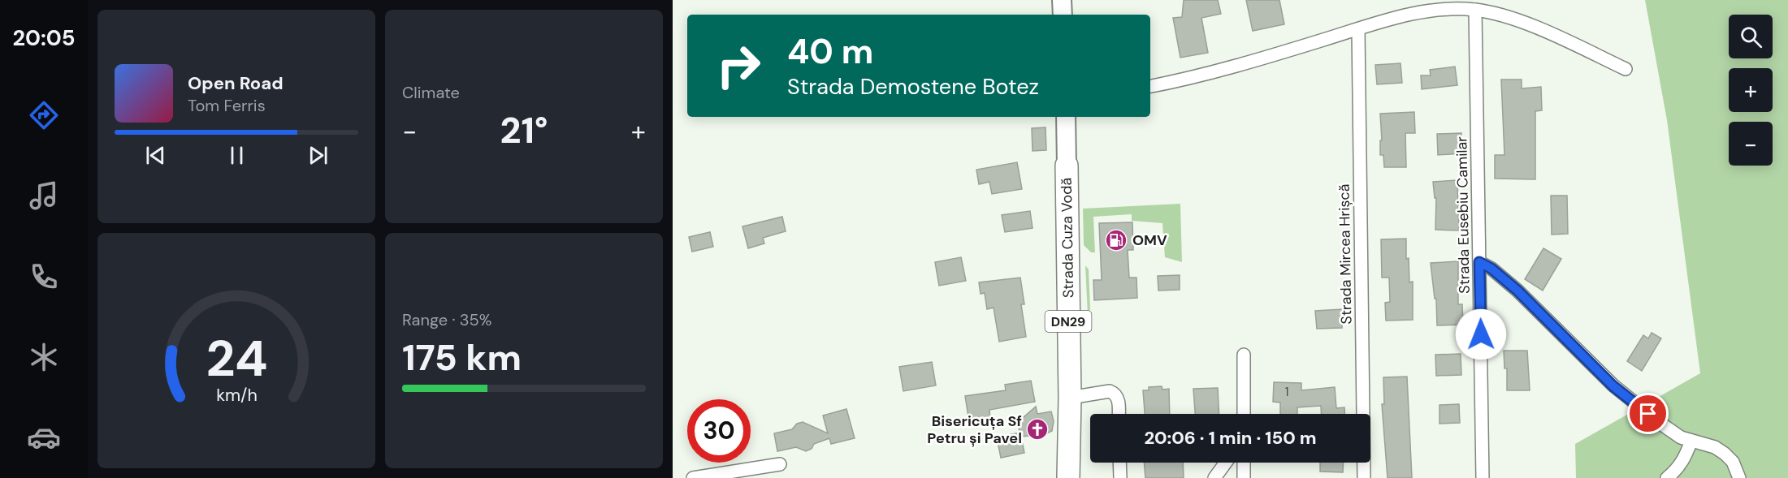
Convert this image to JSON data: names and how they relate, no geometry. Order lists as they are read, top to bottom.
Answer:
{
  "streets": {
    "highway": ["Strada Cuza Vodă", "DN29"],
    "street": ["Strada Eusebiu Camilar", "Strada Mircea Hrișcă"]
  },
  "places": {
    "fuel station": ["OMV"],
    "church": ["Bisericuța Sf Petru și Pavel"]
  },
  "house_numbers": ["1"],
  "page": {
    "tabs": "20:05",
    "tile": [
      "Climate",
      ["Range · 35%", "175 km"]
    ],
    "map_buttons": ["+", "−"],
    "turn": ["40 m", "Strada Demostene Botez"],
    "song": ["Open Road", "Tom Ferris"],
    "heat": ["−", "21°", "+"],
    "limit": "30",
    "trip": "20:06 · 1 min · 150 m",
    "gauge": ["24", "km/h"]
  }
}
